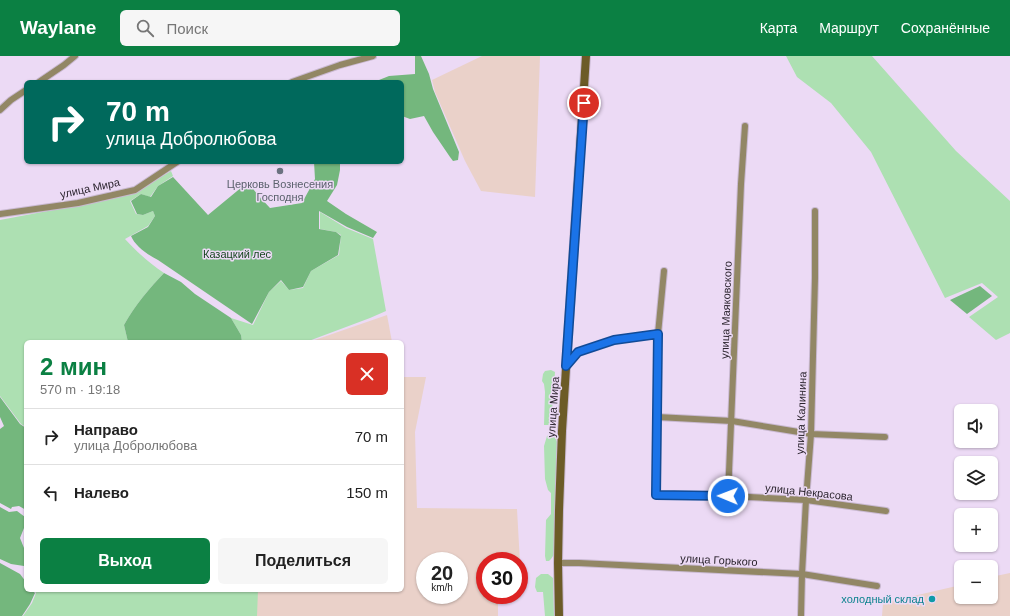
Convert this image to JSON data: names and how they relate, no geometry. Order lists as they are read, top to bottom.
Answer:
{
  "streets": {
    "main road": ["улица Мира"],
    "street": [
      "улица Маяковского",
      "улица Калинина",
      "улица Некрасова",
      "улица Горького"
    ]
  },
  "crossings": [
    ["улица Мира", "улица Горького"],
    ["улица Маяковского", "улица Некрасова"],
    ["улица Калинина", "улица Некрасова"],
    ["улица Калинина", "улица Горького"]
  ],
  "parks": ["Казацкий лес"],
  "places": ["Церковь Вознесения Господня", "холодный склад"],
  "page": {
    "header": "Waylane",
    "search": "Поиск",
    "nav": ["Карта", "Маршрут", "Сохранённые"],
    "turn": ["70 m", "улица Добролюбова"],
    "heading": ["2 мин", "570 m · 19:18"],
    "map_buttons": ["+", "−"],
    "list": [
      {
        "name": "Направо",
        "note": "улица Добролюбова",
        "value": "70 m"
      },
      {
        "name": "Налево",
        "value": "150 m"
      }
    ],
    "buttons": ["Выход", "Поделиться"],
    "speed": "20 km/h",
    "limit": "30"
  }
}
